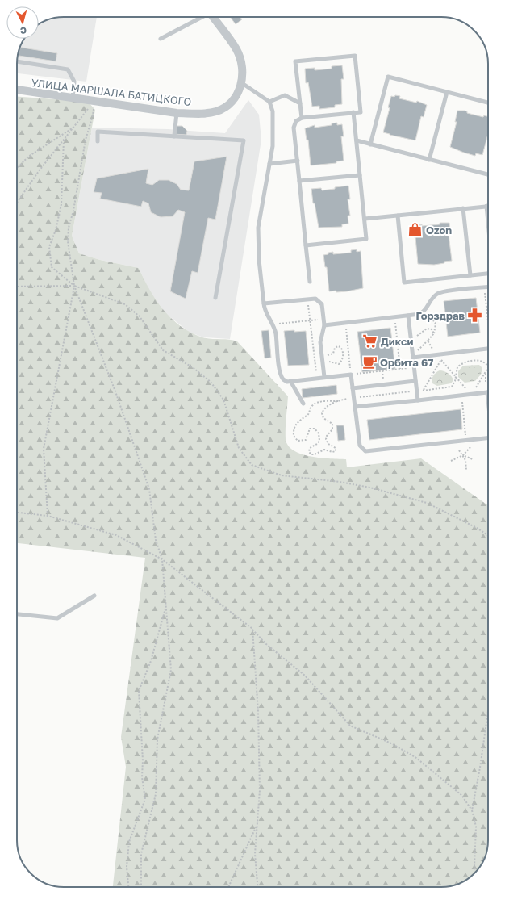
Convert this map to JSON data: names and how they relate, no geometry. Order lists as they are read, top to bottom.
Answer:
{
  "streets": {
    "street": ["УЛИЦА МАРШАЛА БАТИЦКОГО"]
  },
  "places": {
    "shop": ["Ozon"],
    "pharmacy": ["Горздрав"],
    "supermarket": ["Дикси"],
    "cafe": ["Орбита 67"]
  },
  "north": "bottom"
}
